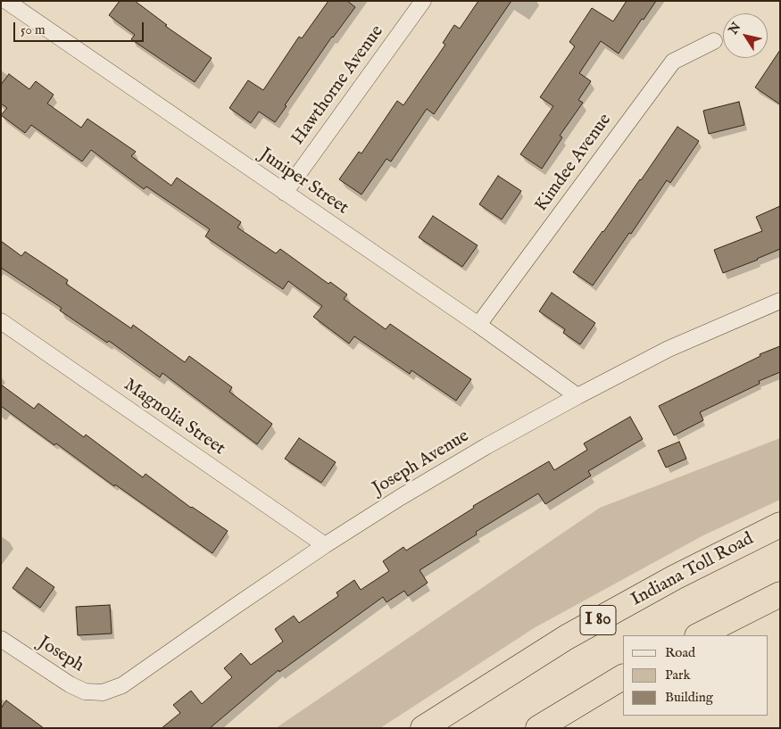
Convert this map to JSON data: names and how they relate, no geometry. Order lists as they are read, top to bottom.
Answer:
{
  "streets": {
    "highway": ["Indiana Toll Road", "I 80"],
    "street": [
      "Hawthorne Avenue",
      "Kimdee Avenue",
      "Juniper Street",
      "Magnolia Street",
      "Joseph Avenue",
      "Joseph"
    ]
  },
  "crossings": [
    ["Hawthorne Avenue", "Juniper Street"],
    ["Kimdee Avenue", "Juniper Street"],
    ["Juniper Street", "Joseph Avenue"],
    ["Magnolia Street", "Joseph Avenue"],
    ["Joseph Avenue", "Joseph"]
  ],
  "legend": ["Road", "Park", "Building"],
  "scale_bar": "50 m",
  "north": "top left"
}
